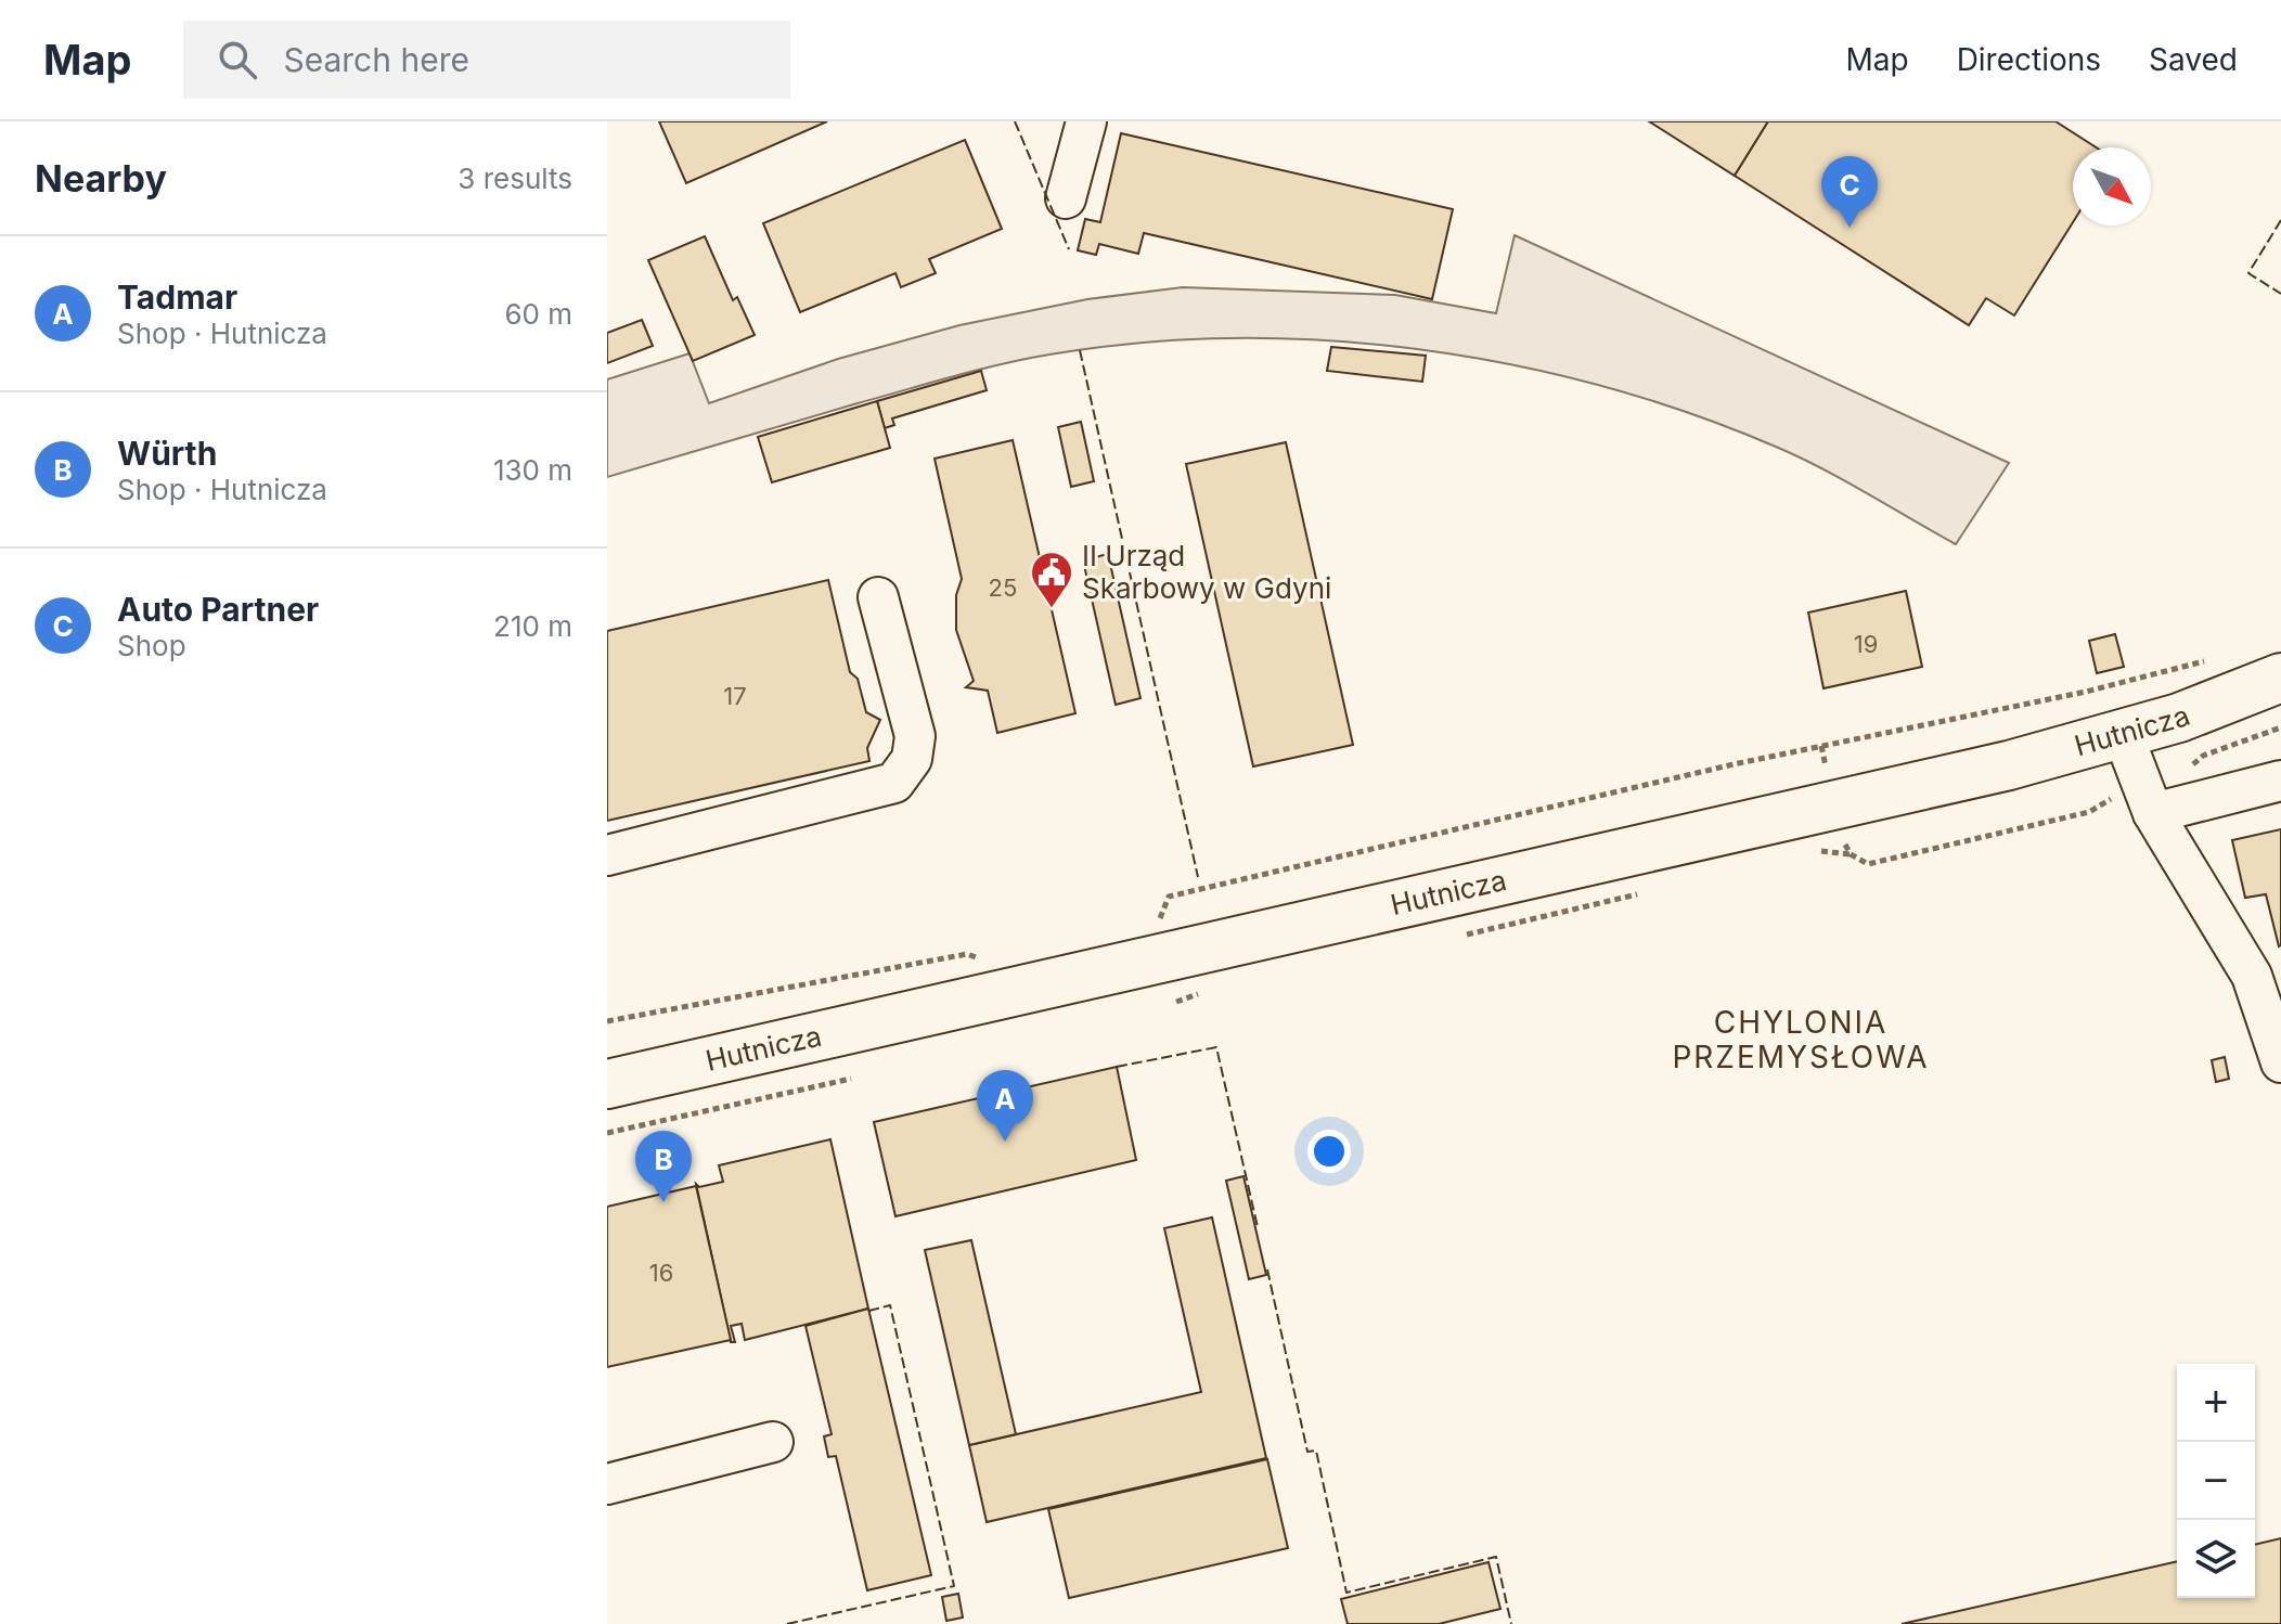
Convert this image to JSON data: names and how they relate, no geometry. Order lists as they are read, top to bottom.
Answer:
{
  "streets": {
    "main road": ["Hutnicza"]
  },
  "districts": ["CHYLONIA PRZEMYSŁOWA"],
  "places": {
    "public building": ["II Urząd Skarbowy w Gdyni"]
  },
  "house_numbers": [
    "25",
    "19",
    "17",
    "16"
  ],
  "north": "bottom right",
  "page": {
    "header": "Map",
    "search": "Search here",
    "nav": ["Map", "Directions", "Saved"],
    "heading": ["Nearby", "3 results"],
    "pins": ["C", "A", "B"],
    "list": [
      {
        "mark": "A",
        "name": "Tadmar",
        "note": "Shop · Hutnicza",
        "value": "60 m"
      },
      {
        "mark": "B",
        "name": "Würth",
        "note": "Shop · Hutnicza",
        "value": "130 m"
      },
      {
        "mark": "C",
        "name": "Auto Partner",
        "note": "Shop",
        "value": "210 m"
      }
    ],
    "map_buttons": ["+", "−"]
  }
}
